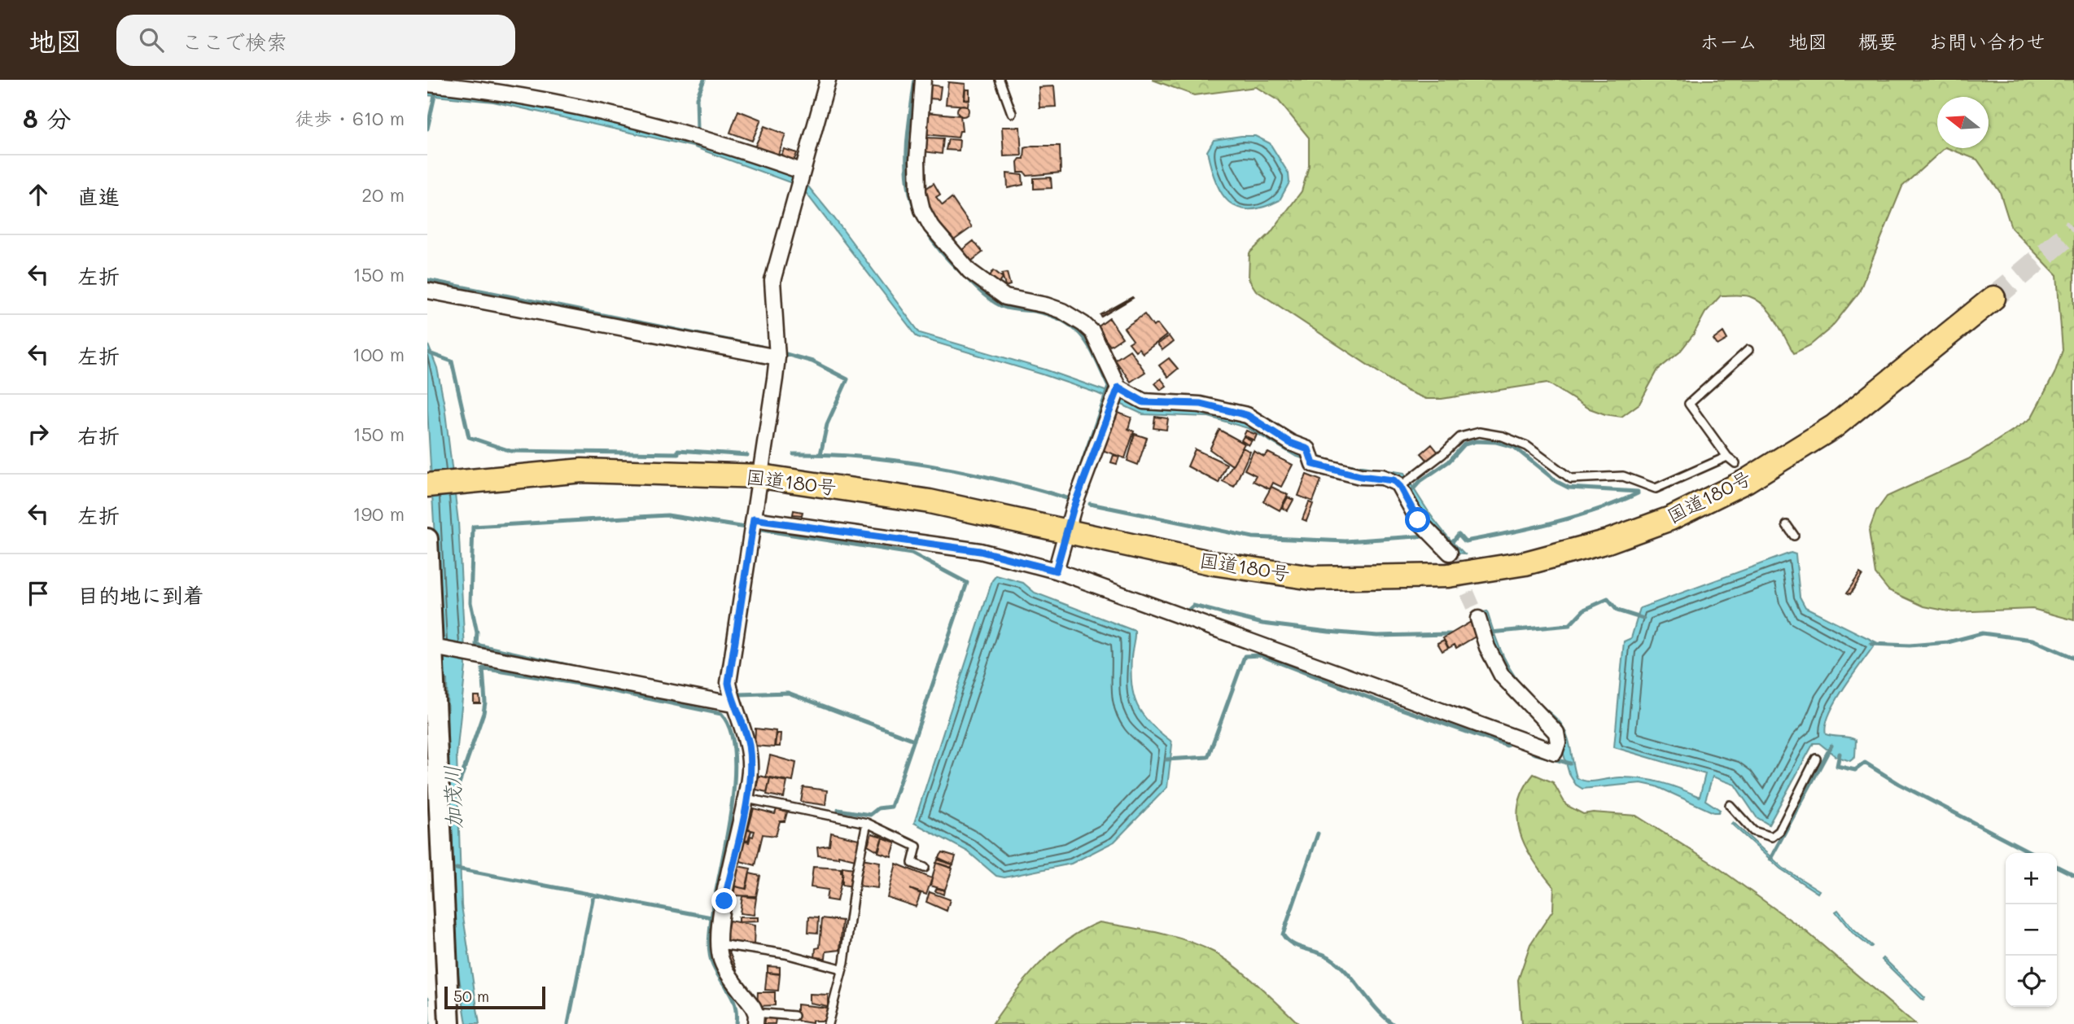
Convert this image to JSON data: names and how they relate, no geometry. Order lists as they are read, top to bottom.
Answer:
{
  "streets": {
    "highway": ["国道180号"]
  },
  "water": ["加茂川"],
  "scale_bar": "50 m",
  "north": "left",
  "page": {
    "header": "地図",
    "search": "ここで検索",
    "nav": [
      "ホーム",
      "地図",
      "概要",
      "お問い合わせ"
    ],
    "heading": ["8 分", "徒歩 · 610 m"],
    "list": [
      ["直進", "20 m"],
      ["左折", "150 m"],
      ["左折", "100 m"],
      ["右折", "150 m"],
      ["左折", "190 m"],
      "目的地に到着"
    ],
    "map_buttons": ["+", "−"],
    "scale": "50 m"
  }
}
